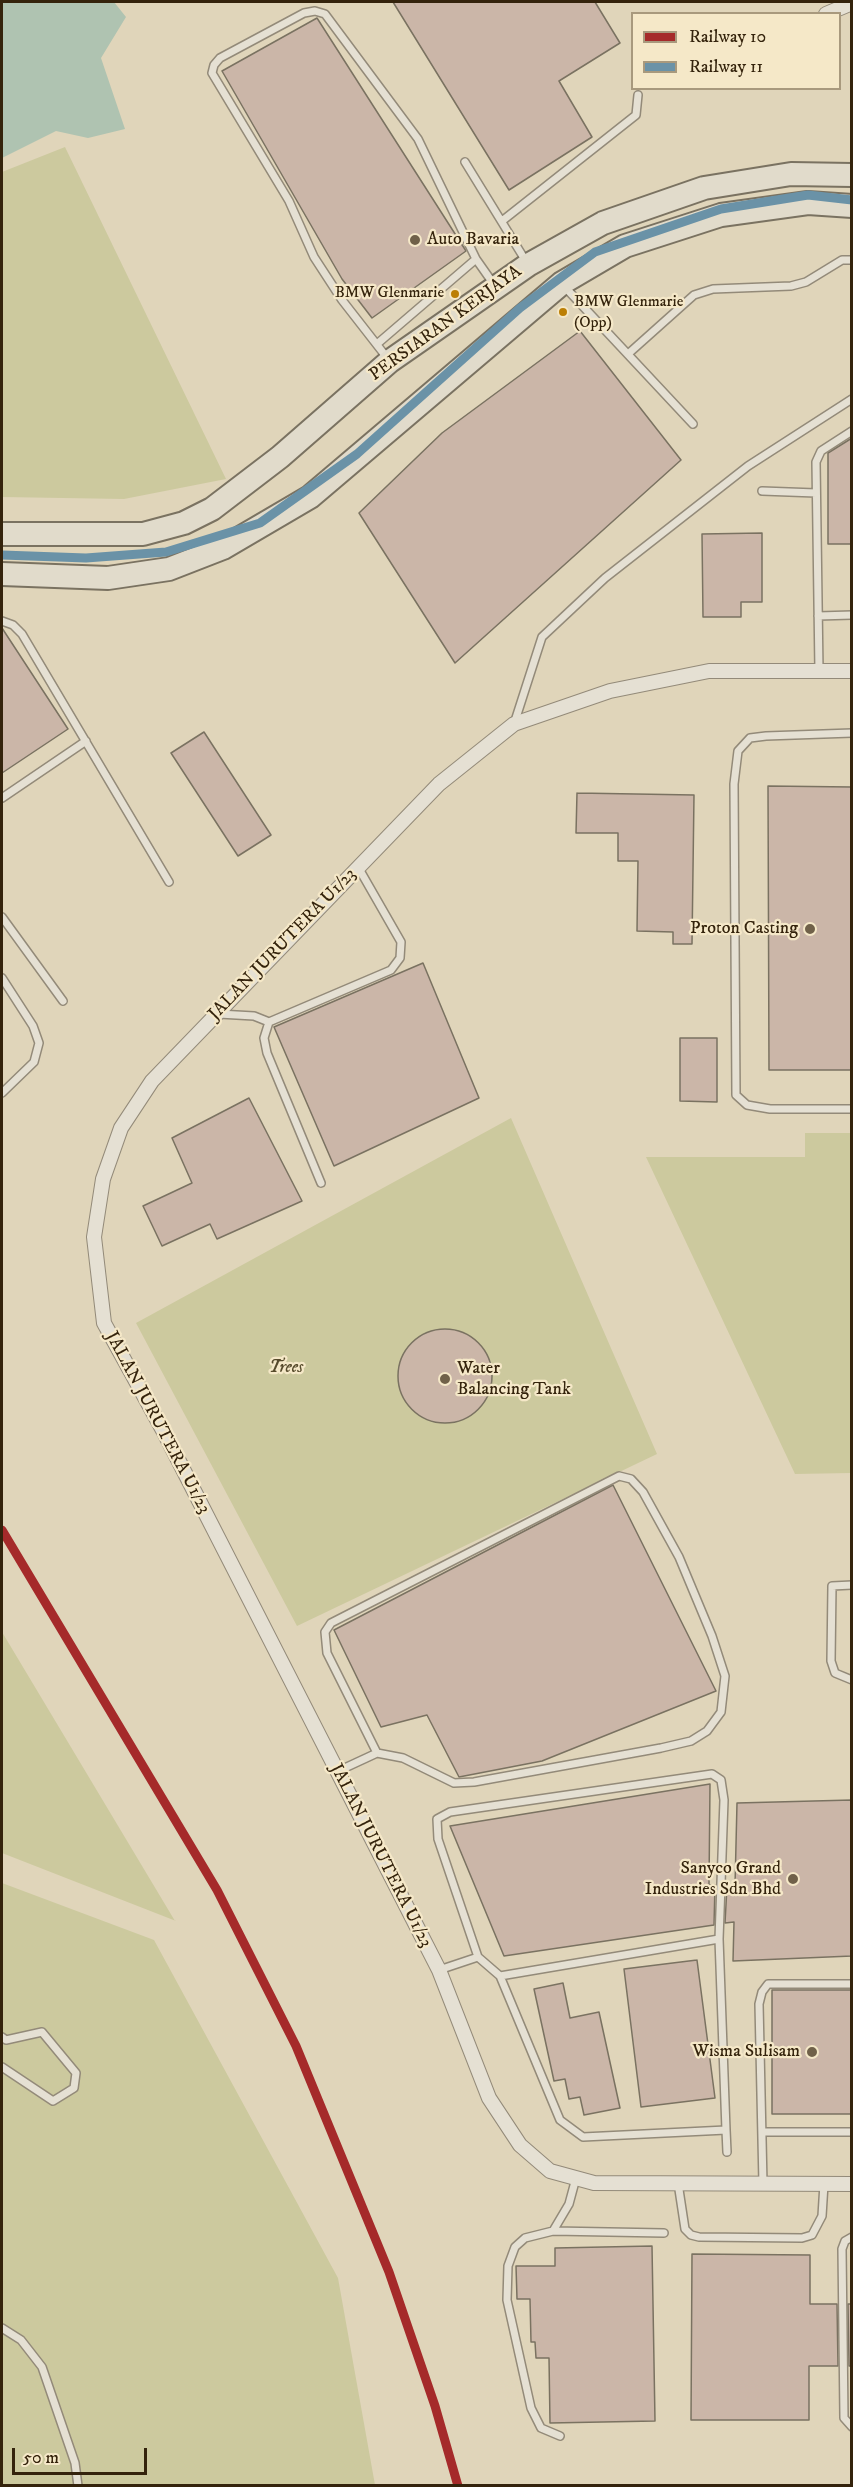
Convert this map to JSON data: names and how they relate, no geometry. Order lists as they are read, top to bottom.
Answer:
{
  "streets": {
    "main road": ["PERSIARAN KERJAYA"],
    "street": ["JALAN JURUTERA U1/23"]
  },
  "parks": ["Trees"],
  "places": [
    "Auto Bavaria",
    "BMW Glenmarie",
    "BMW Glenmarie (Opp)",
    "Proton Casting",
    "Water Balancing Tank",
    "Sanyco Grand Industries Sdn Bhd",
    "Wisma Sulisam"
  ],
  "lines": ["rail line 11", "rail line 10"],
  "legend": ["Railway 10", "Railway 11"],
  "scale_bar": "50 m"
}
